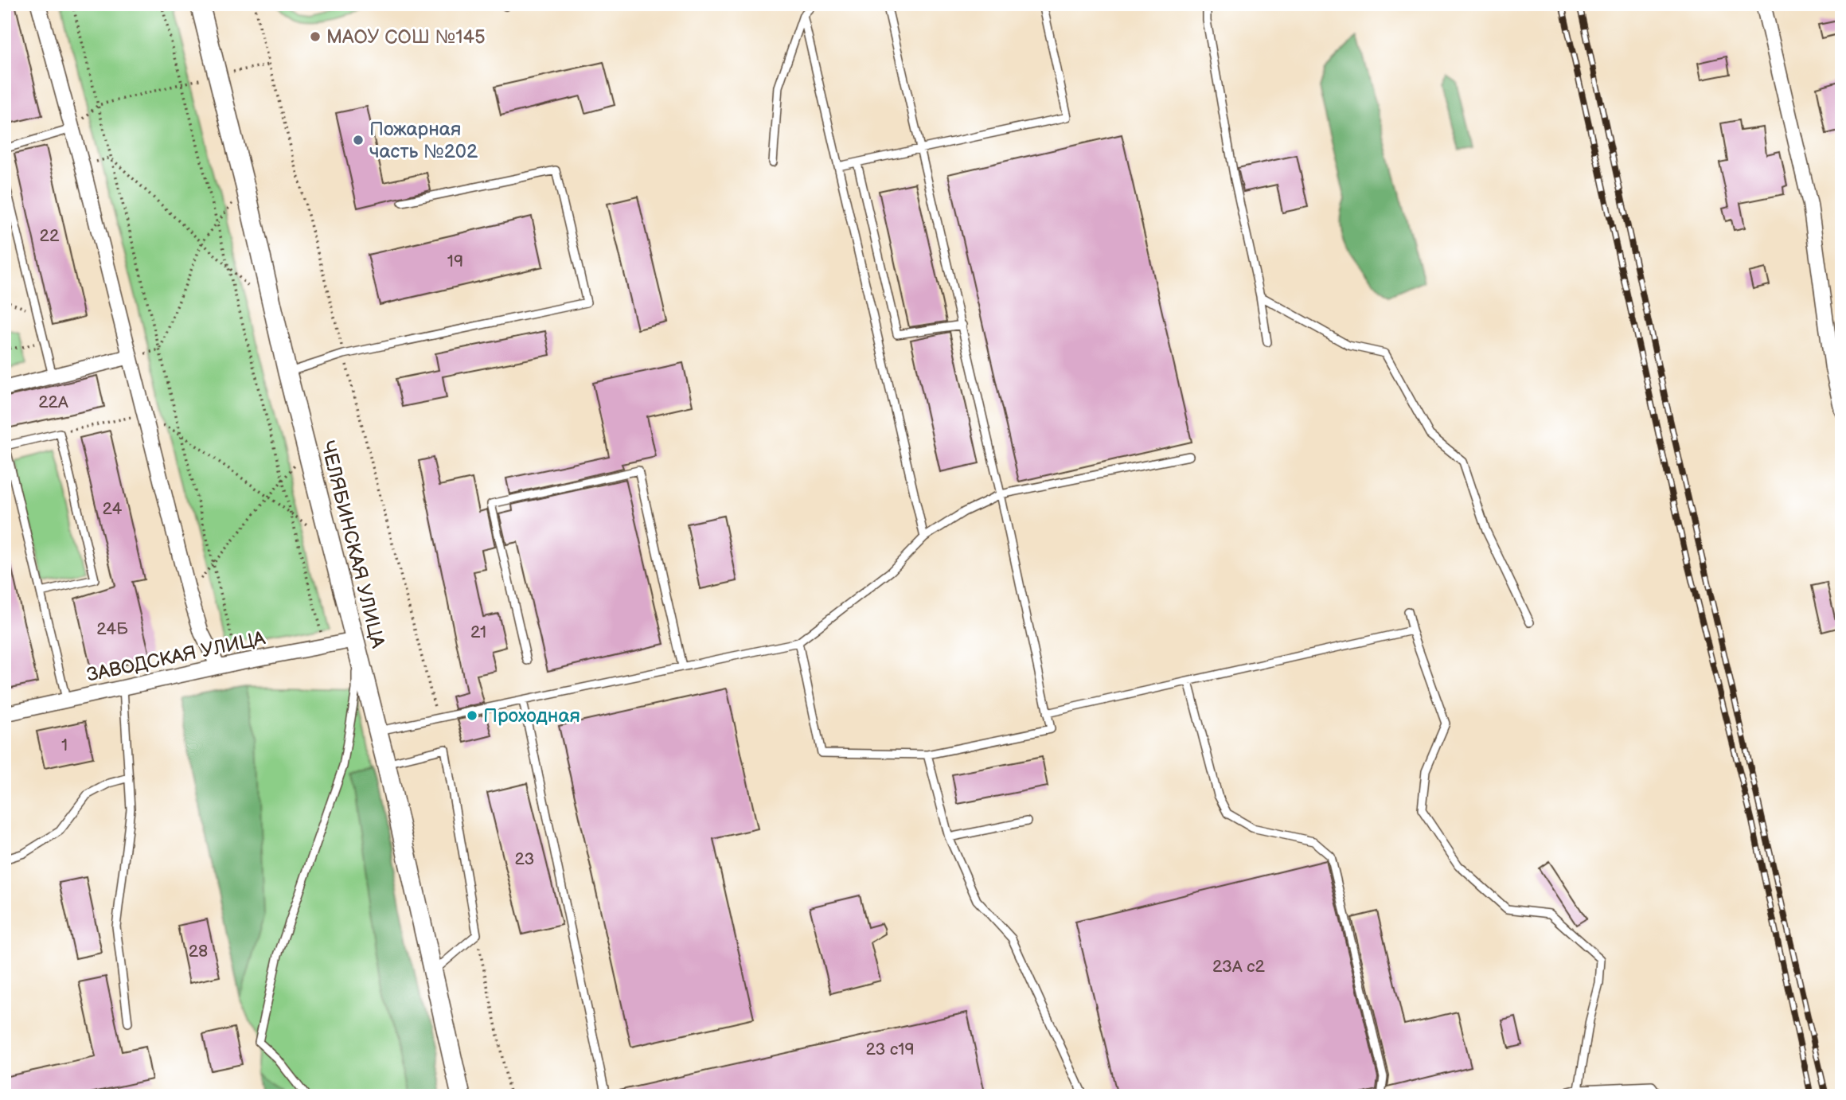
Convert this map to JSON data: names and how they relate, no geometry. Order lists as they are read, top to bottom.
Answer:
{
  "streets": {
    "street": ["ЧЕЛЯБИНСКАЯ УЛИЦА", "ЗАВОДСКАЯ УЛИЦА"]
  },
  "crossings": [
    ["ЧЕЛЯБИНСКАЯ УЛИЦА", "ЗАВОДСКАЯ УЛИЦА"]
  ],
  "places": ["МАОУ СОШ №145", "Пожарная часть №202", "Проходная"],
  "house_numbers": [
    "22",
    "19",
    "22А",
    "24",
    "24Б",
    "21",
    "1",
    "23",
    "28",
    "23А с2",
    "23 с19"
  ]
}
